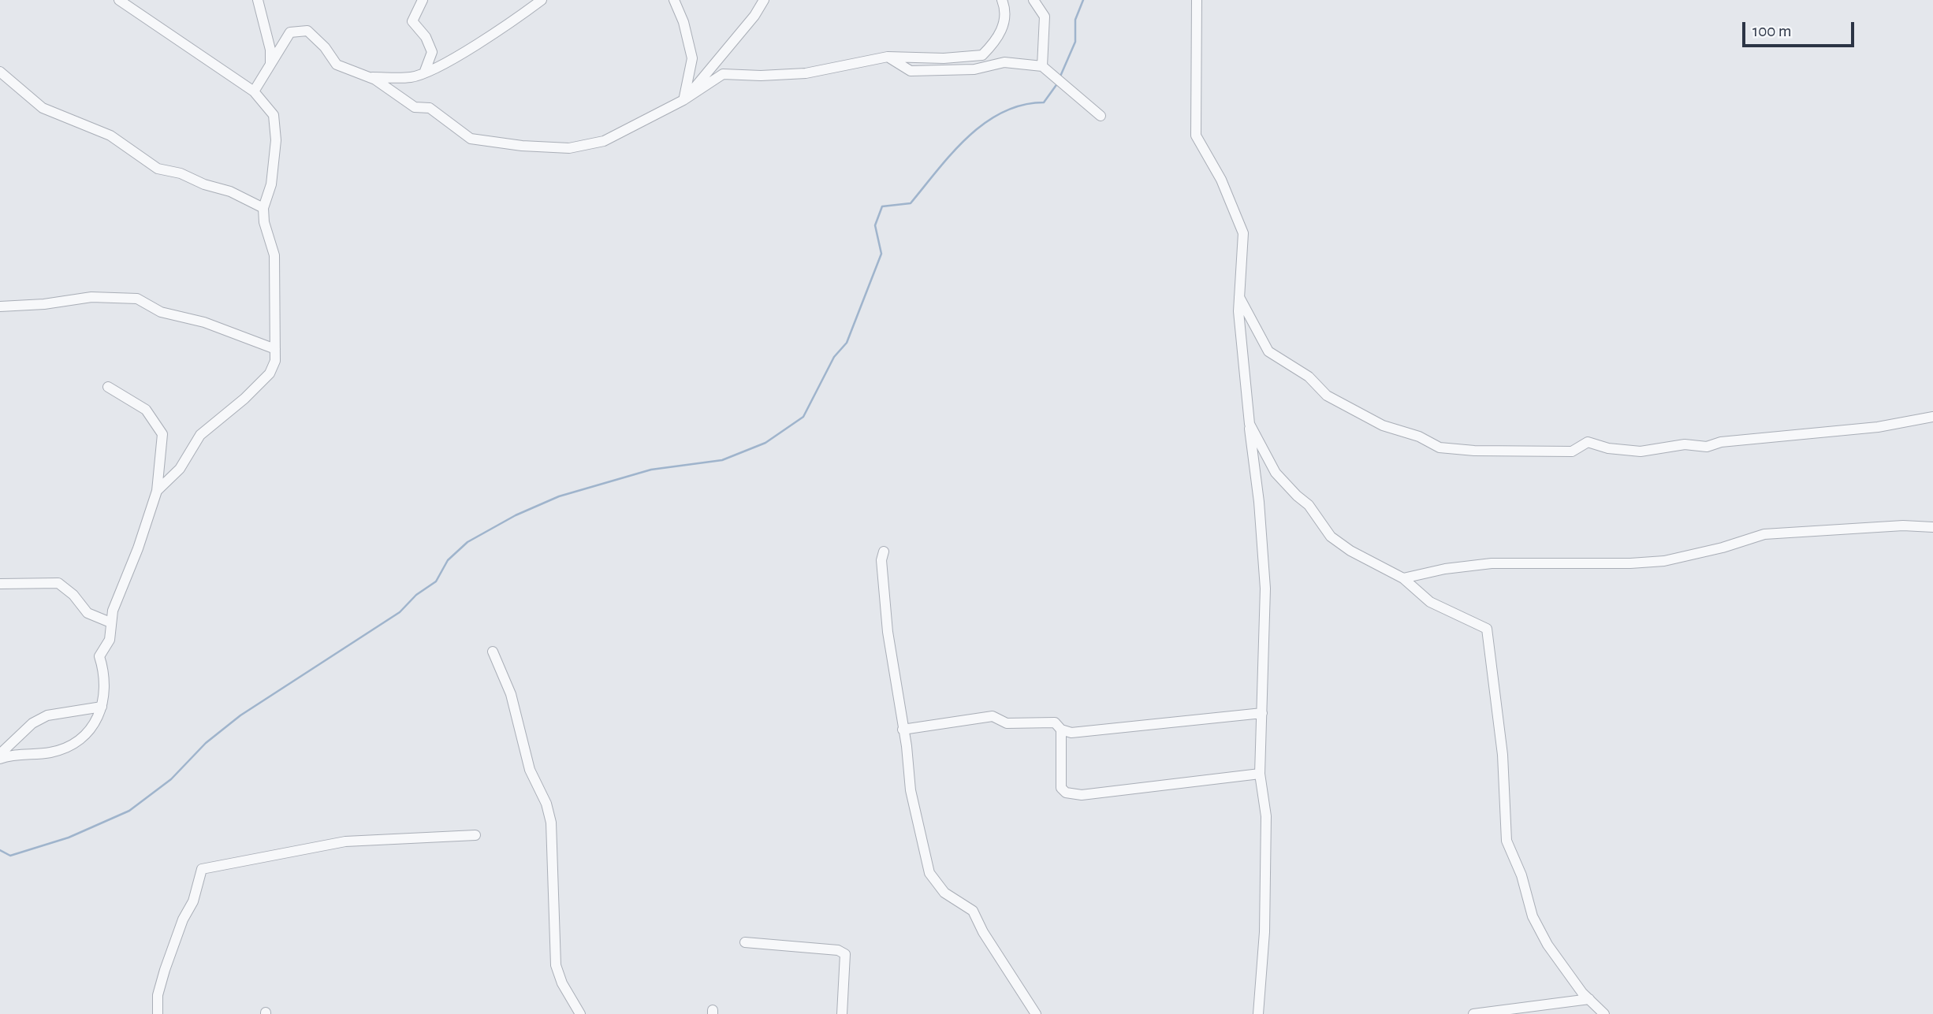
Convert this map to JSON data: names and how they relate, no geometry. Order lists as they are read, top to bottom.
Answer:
{
  "scale_bar": "100 m"
}
